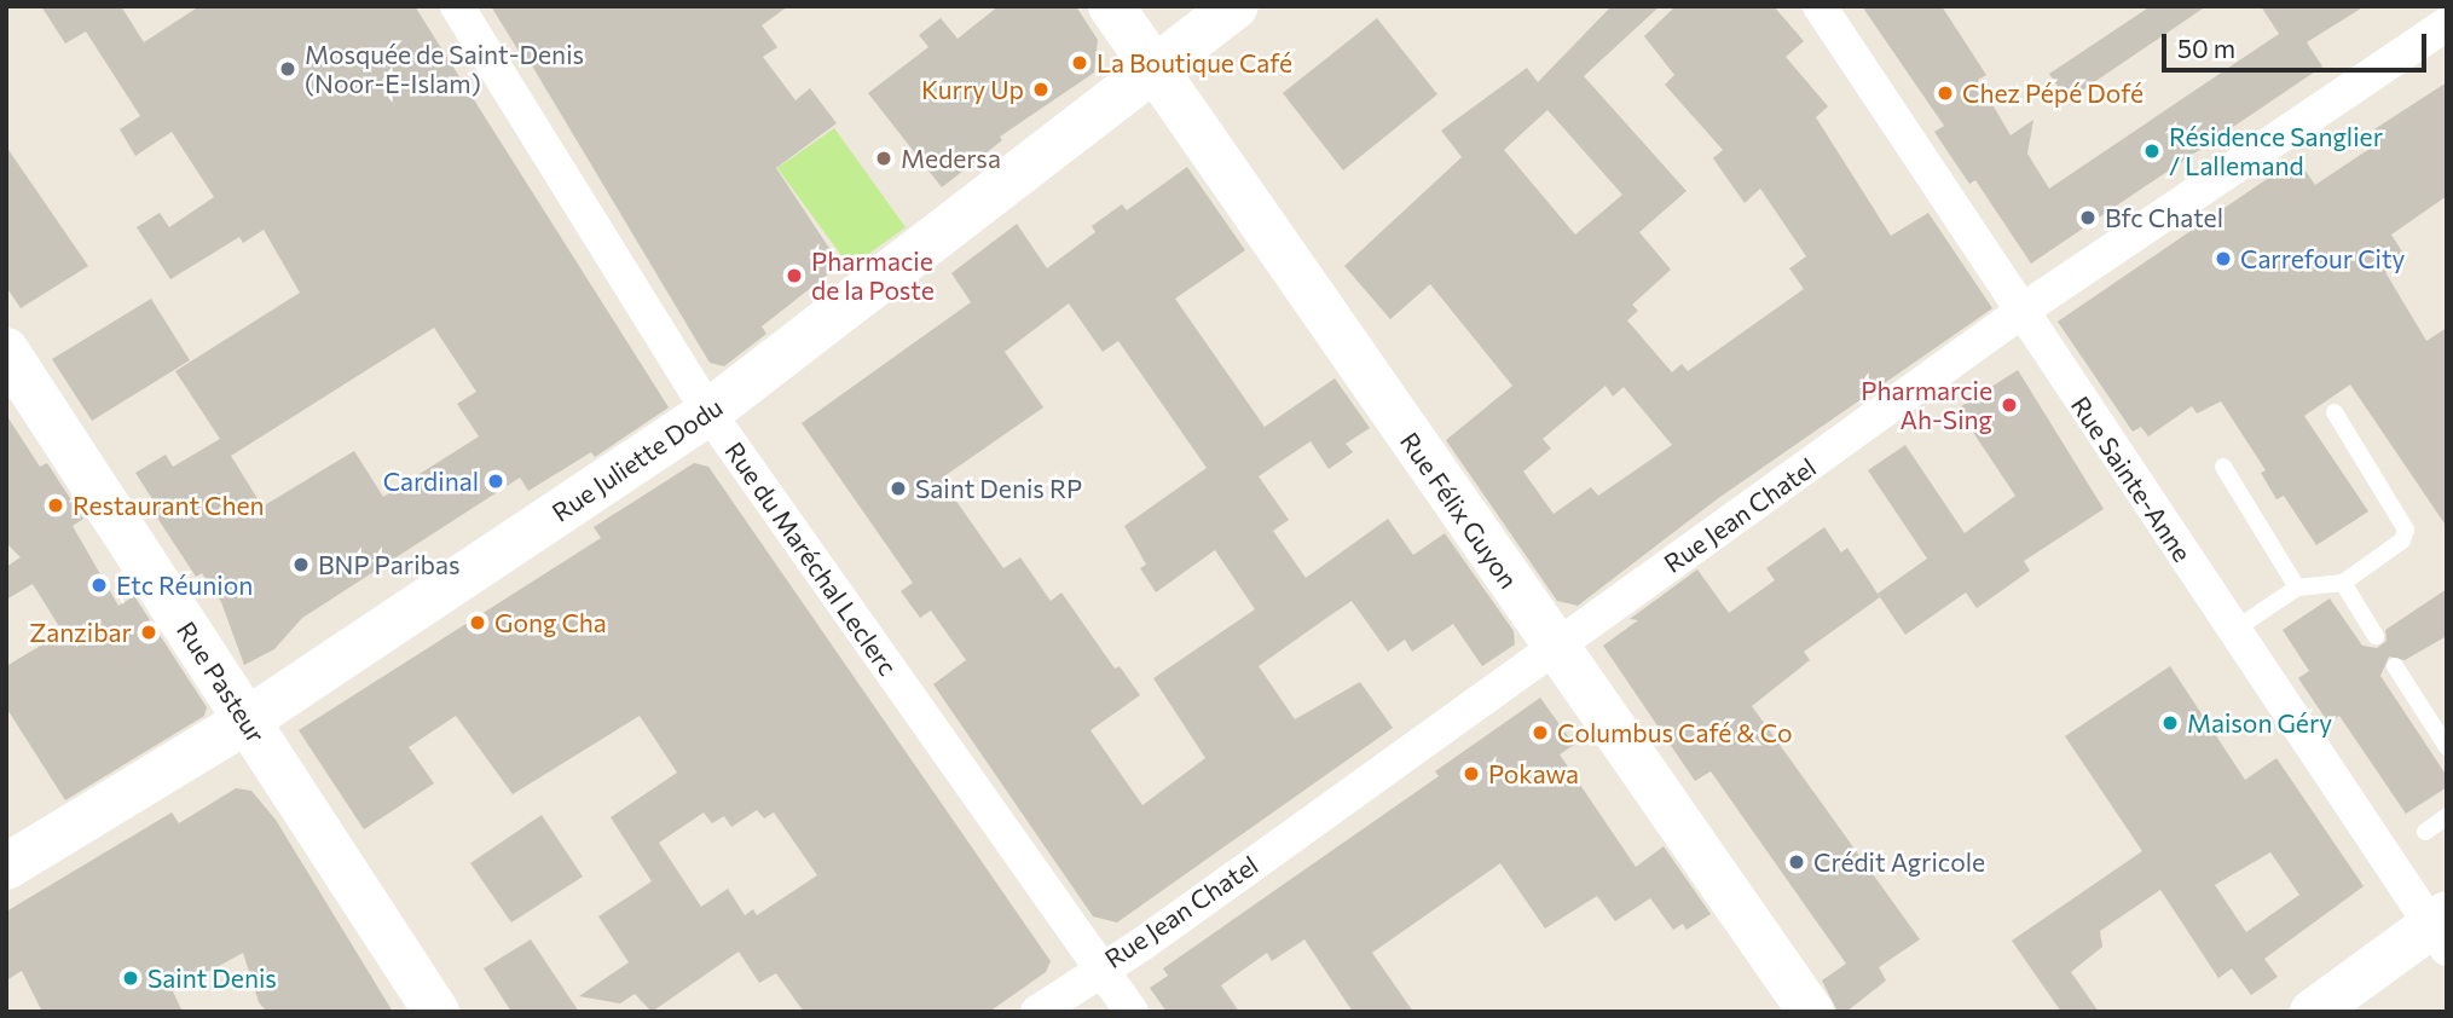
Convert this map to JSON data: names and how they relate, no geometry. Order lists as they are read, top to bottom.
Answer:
{
  "streets": {
    "street": [
      "Rue Juliette Dodu",
      "Rue Sainte-Anne",
      "Rue Félix Guyon",
      "Rue Jean Chatel",
      "Rue du Maréchal Leclerc",
      "Rue Pasteur"
    ]
  },
  "crossings": [
    ["Rue Juliette Dodu", "Rue Félix Guyon"],
    ["Rue Juliette Dodu", "Rue du Maréchal Leclerc"],
    ["Rue Juliette Dodu", "Rue Pasteur"],
    ["Rue Sainte-Anne", "Rue Jean Chatel"],
    ["Rue Félix Guyon", "Rue Jean Chatel"],
    ["Rue Jean Chatel", "Rue du Maréchal Leclerc"]
  ],
  "places": [
    "La Boutique Café",
    "Mosquée de Saint-Denis (Noor-E-Islam)",
    "Kurry Up",
    "Chez Pépé Dofé",
    "Résidence Sanglier / Lallemand",
    "Medersa",
    "Bfc Chatel",
    "Carrefour City",
    "Pharmacie de la Poste",
    "Pharmarcie Ah-Sing",
    "Cardinal",
    "Saint Denis RP",
    "Restaurant Chen",
    "BNP Paribas",
    "Etc Réunion",
    "Gong Cha",
    "Zanzibar",
    "Maison Géry",
    "Columbus Café & Co",
    "Pokawa",
    "Crédit Agricole",
    "Saint Denis"
  ],
  "scale_bar": "50 m"
}
